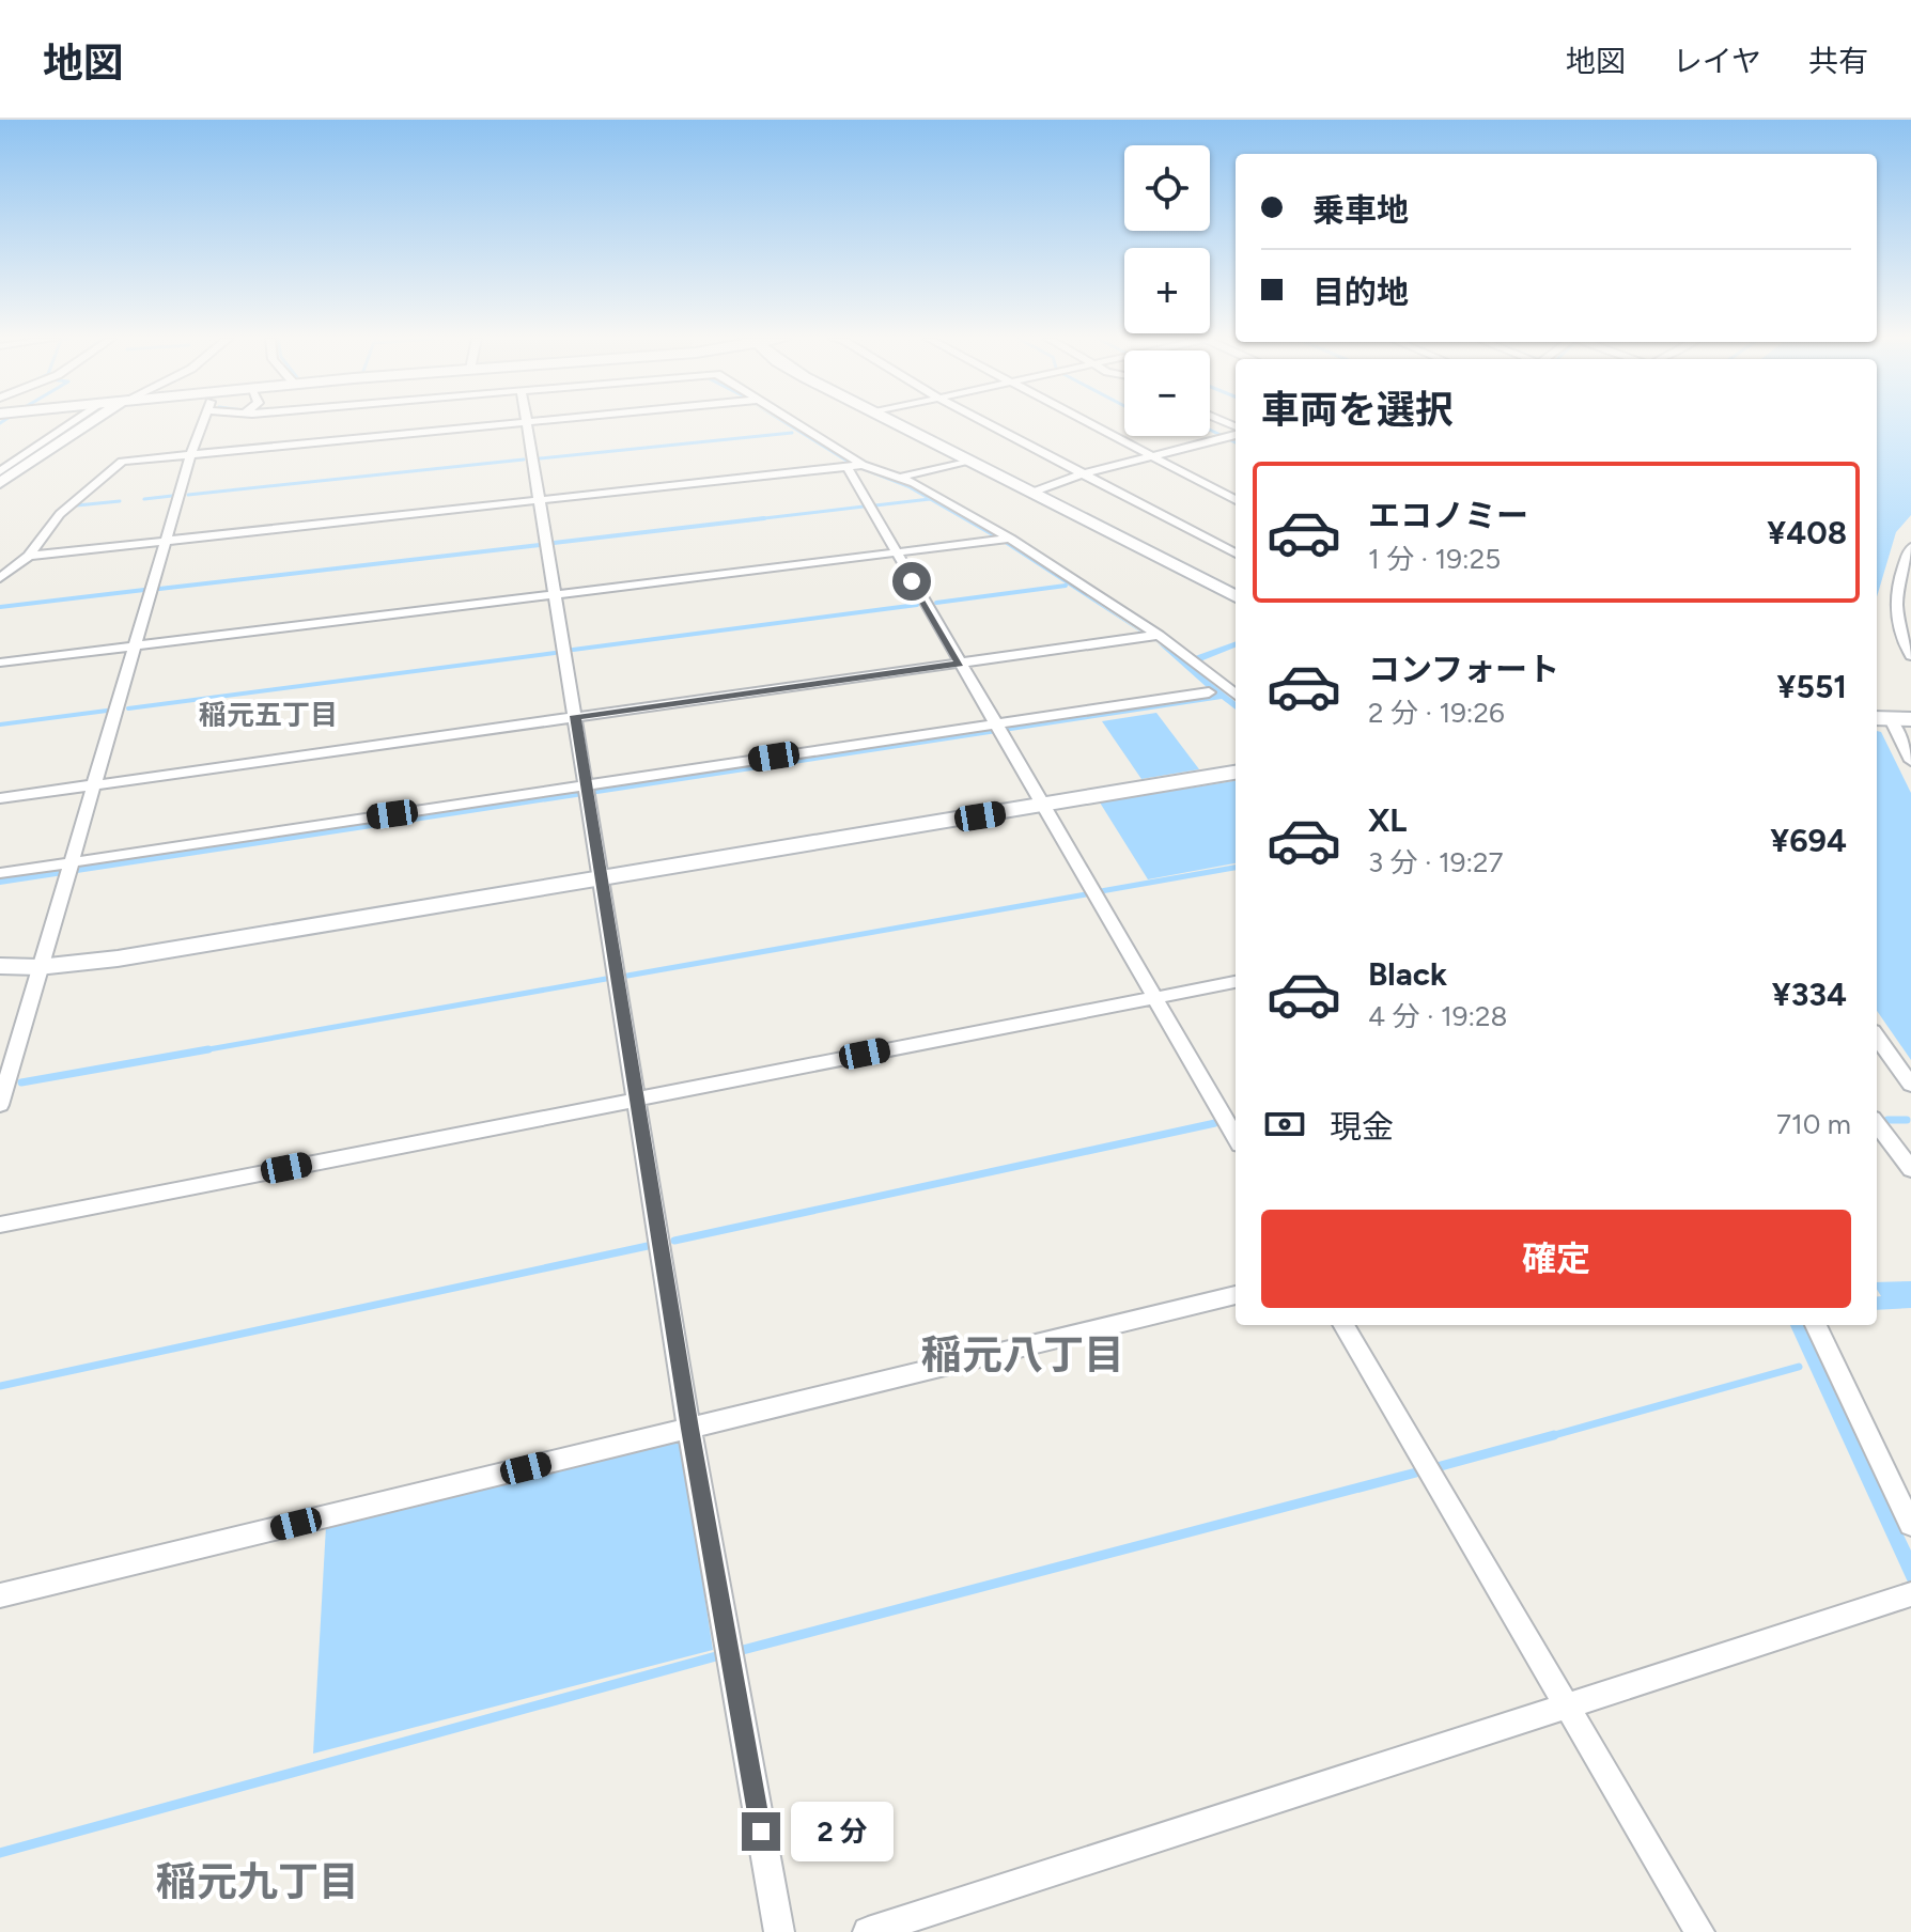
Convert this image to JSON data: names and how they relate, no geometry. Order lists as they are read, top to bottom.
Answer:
{
  "districts": ["稲元五丁目", "稲元八丁目", "稲元九丁目"],
  "page": {
    "header": "地図",
    "nav": ["地図", "レイヤ", "共有"],
    "map_buttons": ["+", "−"],
    "banner": ["乗車地", "目的地"],
    "heading": "車両を選択",
    "list": [
      {
        "name": "エコノミー",
        "note": "1 分 · 19:25",
        "value": "¥408"
      },
      {
        "name": "コンフォート",
        "note": "2 分 · 19:26",
        "value": "¥551"
      },
      {
        "name": "XL",
        "note": "3 分 · 19:27",
        "value": "¥694"
      },
      {
        "name": "Black",
        "note": "4 分 · 19:28",
        "value": "¥334"
      }
    ],
    "pay": ["現金", "710 m"],
    "buttons": "確定",
    "bubble": "2 分"
  }
}
